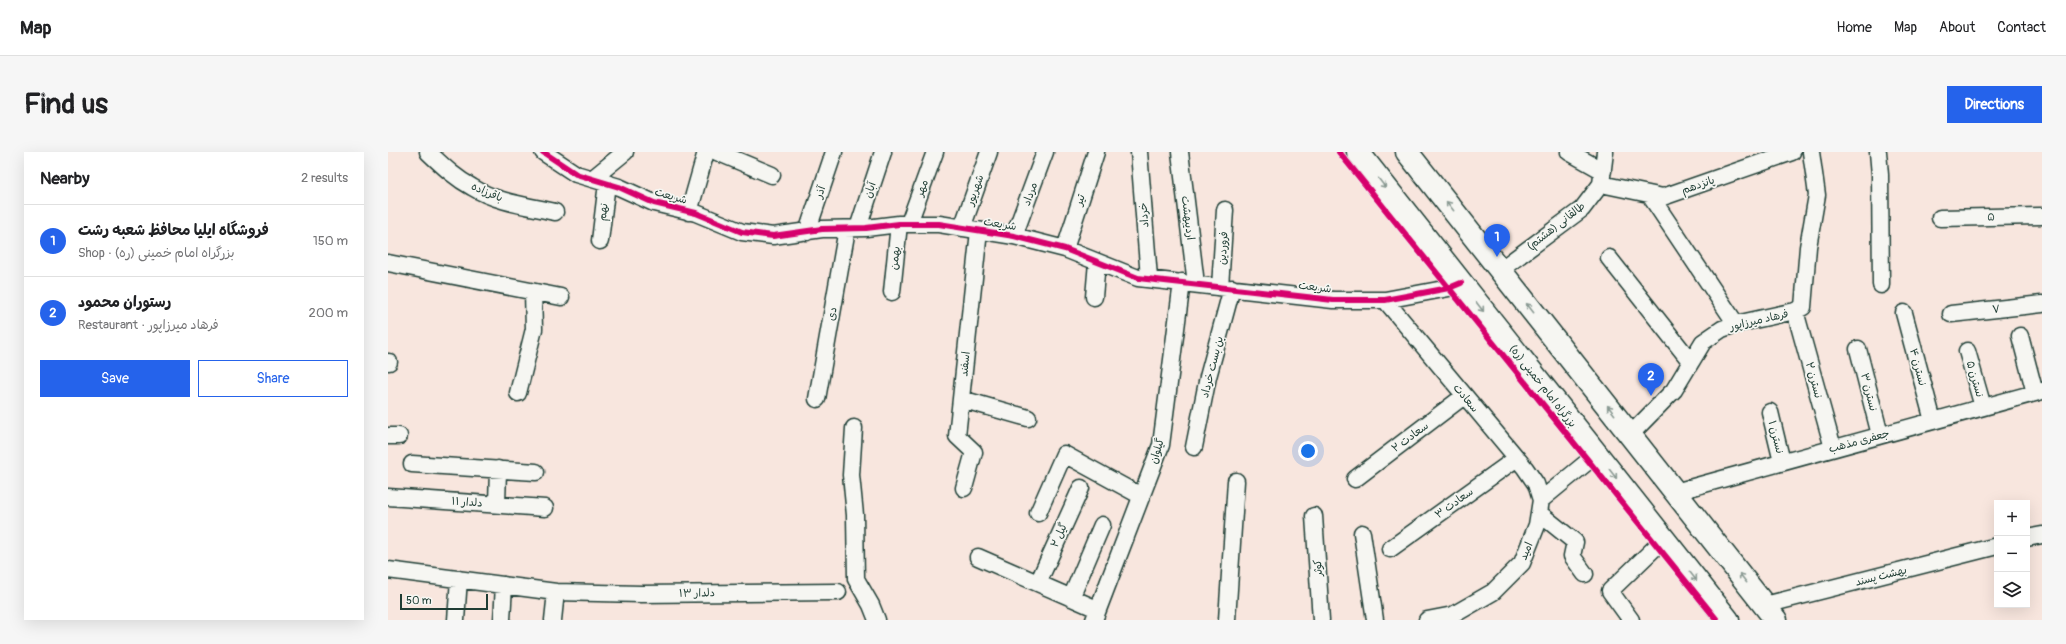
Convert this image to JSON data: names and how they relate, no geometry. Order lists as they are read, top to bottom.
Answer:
{
  "streets": {
    "highway": ["بزرگراه امام خمینی (ره)"],
    "street": [
      "پانزدهم",
      "مهر",
      "آبان",
      "شهریور",
      "باقرزاده",
      "آذر",
      "مرداد",
      "شریعت",
      "تیر",
      "نهم",
      "خرداد",
      "۵",
      "اردیبهشت",
      "طالقانی (هشتم)",
      "فروردین",
      "بهمن",
      "۷",
      "دی",
      "فرهاد میرزاپور",
      "اسفند",
      "بن بست خرداد",
      "نسترن ۴",
      "نسترن ۵",
      "نسترن ۲",
      "نسترن ۳",
      "سعادت",
      "سعادت ۲",
      "نسترن ۱",
      "جعفری مذهب",
      "گیلوان",
      "دلدار ۱۱",
      "سعادت ۳",
      "گیل ۲",
      "امید",
      "کوثر",
      "بهشت پسند",
      "دلدار ۱۳"
    ]
  },
  "crossings": [
    ["پانزدهم", "طالقانی (هشتم)"],
    ["مهر", "شریعت"],
    ["مهر", "بهمن"],
    ["آبان", "شریعت"],
    ["آبان", "دی"],
    ["شهریور", "شریعت"],
    ["آذر", "شریعت"],
    ["مرداد", "شریعت"],
    ["شریعت", "تیر"],
    ["شریعت", "نهم"],
    ["شریعت", "خرداد"],
    ["شریعت", "اردیبهشت"],
    ["شریعت", "فروردین"],
    ["شریعت", "بهمن"],
    ["شریعت", "دی"],
    ["شریعت", "اسفند"],
    ["شریعت", "بن بست خرداد"],
    ["شریعت", "بزرگراه امام خمینی (ره)"],
    ["شریعت", "سعادت"],
    ["شریعت", "گیلوان"],
    ["اردیبهشت", "گیلوان"],
    ["فروردین", "بن بست خرداد"],
    ["فرهاد میرزاپور", "نسترن ۲"],
    ["نسترن ۴", "جعفری مذهب"],
    ["نسترن ۵", "جعفری مذهب"],
    ["نسترن ۲", "جعفری مذهب"],
    ["نسترن ۳", "جعفری مذهب"],
    ["سعادت", "سعادت ۲"],
    ["سعادت", "سعادت ۳"],
    ["سعادت", "امید"],
    ["نسترن ۱", "جعفری مذهب"],
    ["گیلوان", "گیل ۲"]
  ],
  "scale_bar": "50 m",
  "page": {
    "header": "Map",
    "nav": [
      "Home",
      "Map",
      "About",
      "Contact"
    ],
    "buttons": [
      "Directions",
      ["Save", "Share"]
    ],
    "title": "Find us",
    "heading": ["Nearby", "2 results"],
    "list": [
      {
        "mark": "1",
        "name": "فروشگاه ایلیا محافظ شعبه رشت",
        "note": "Shop · بزرگراه امام خمینی (ره)",
        "value": "150 m"
      },
      {
        "mark": "2",
        "name": "رستوران محمود",
        "note": "Restaurant · فرهاد میرزاپور",
        "value": "200 m"
      }
    ],
    "pins": ["1", "2"],
    "map_buttons": ["+", "−"],
    "scale": "50 m"
  }
}
